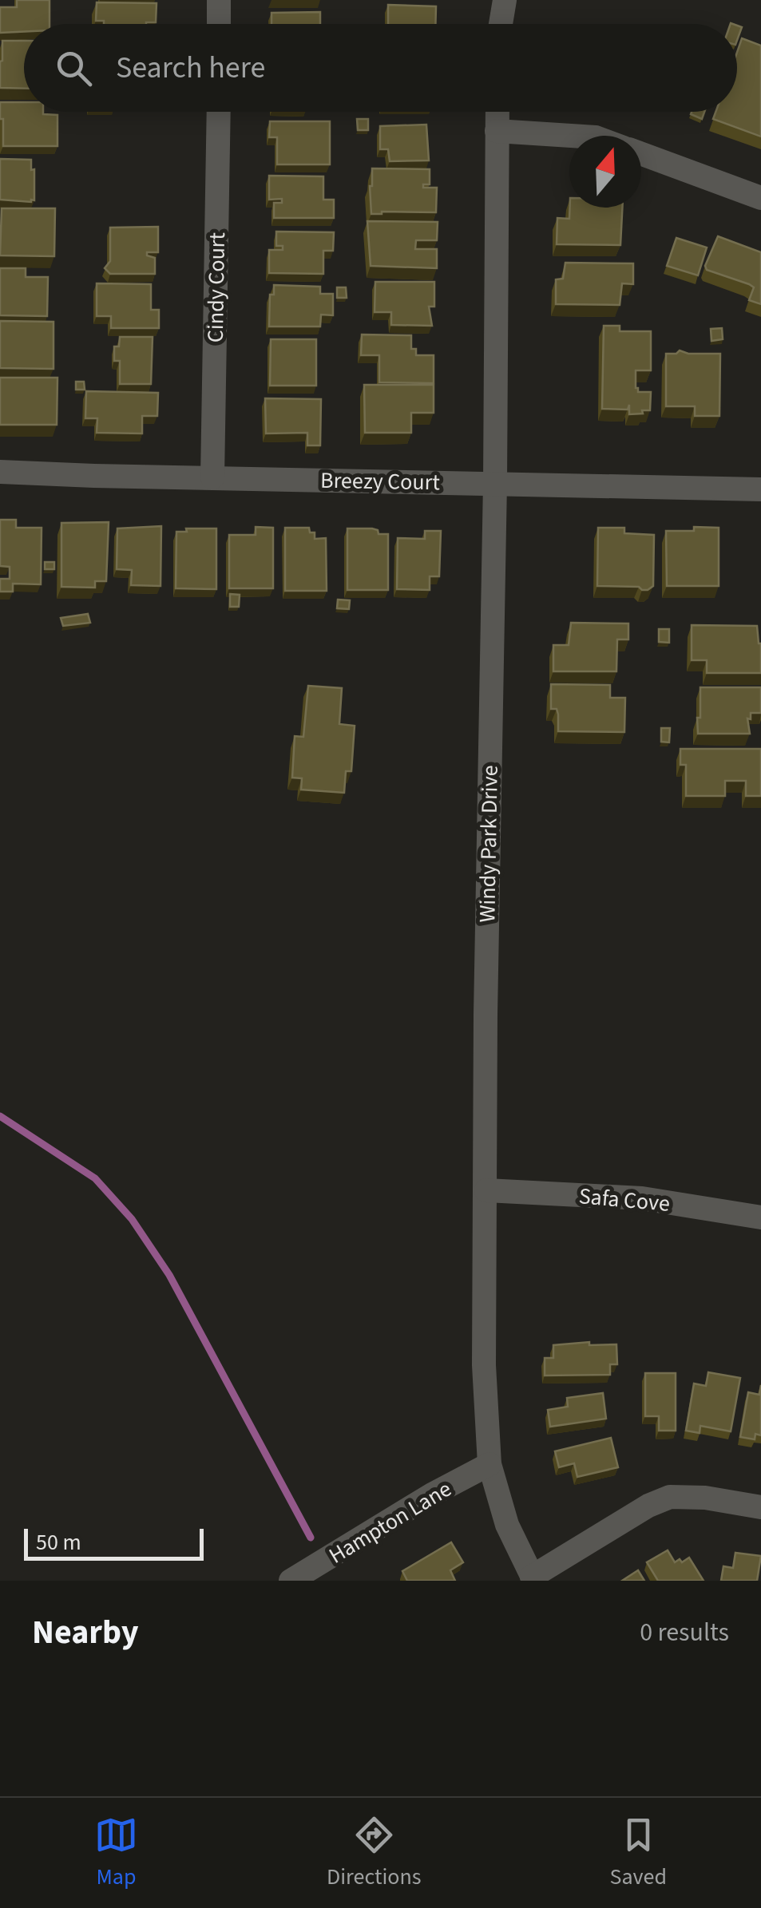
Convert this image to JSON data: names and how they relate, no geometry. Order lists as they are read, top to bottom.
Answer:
{
  "streets": {
    "street": [
      "Cindy Court",
      "Breezy Court",
      "Windy Park Drive",
      "Safa Cove",
      "Hampton Lane"
    ]
  },
  "crossings": [
    ["Cindy Court", "Breezy Court"],
    ["Breezy Court", "Windy Park Drive"],
    ["Windy Park Drive", "Safa Cove"],
    ["Windy Park Drive", "Hampton Lane"]
  ],
  "scale_bar": "50 m",
  "north": "top",
  "page": {
    "search": "Search here",
    "scale": "50 m",
    "heading": ["Nearby", "0 results"],
    "nav": ["Map", "Directions", "Saved"]
  }
}
